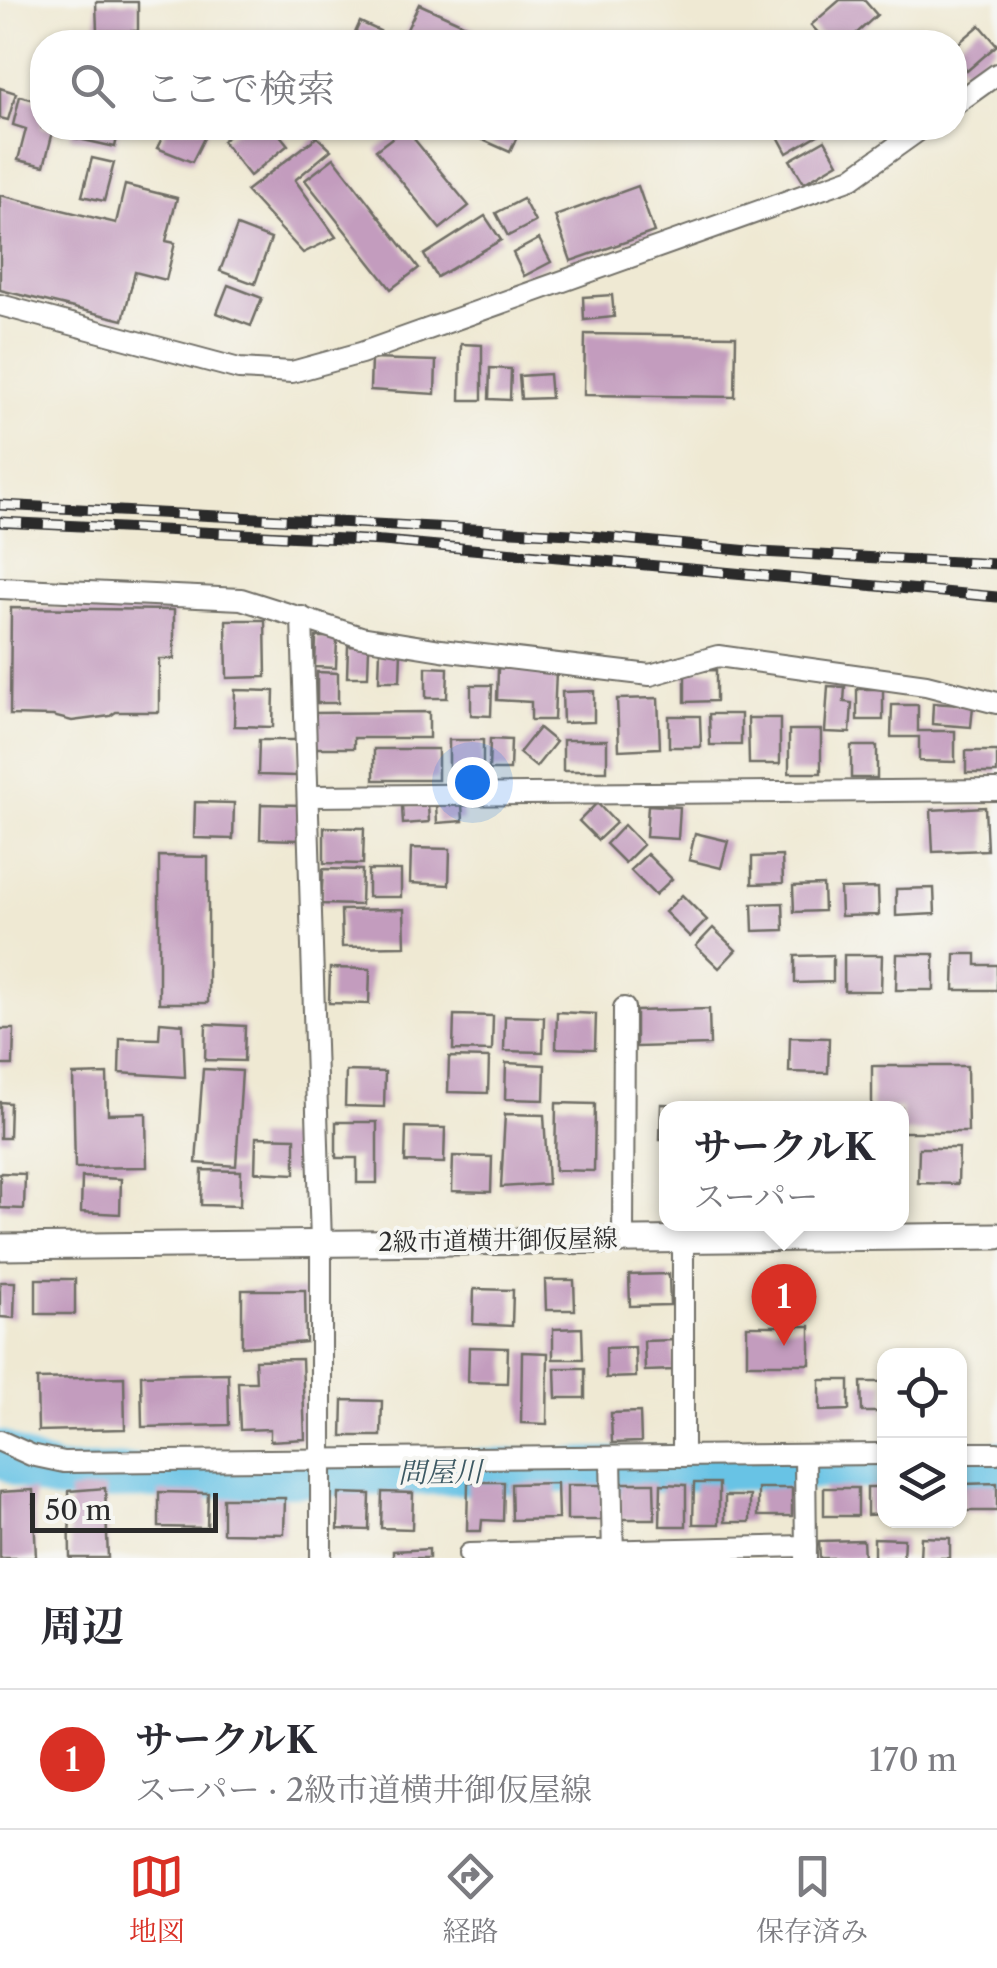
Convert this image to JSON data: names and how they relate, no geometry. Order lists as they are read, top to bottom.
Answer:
{
  "streets": {
    "street": ["2級市道横井御仮屋線"]
  },
  "water": ["問屋川"],
  "scale_bar": "50 m",
  "page": {
    "search": "ここで検索",
    "popup": ["サークルK", "スーパー"],
    "pins": "1",
    "scale": "50 m",
    "heading": "周辺",
    "list": [
      {
        "mark": "1",
        "name": "サークルK",
        "note": "スーパー · 2級市道横井御仮屋線",
        "value": "170 m"
      }
    ],
    "nav": ["地図", "経路", "保存済み"]
  }
}
